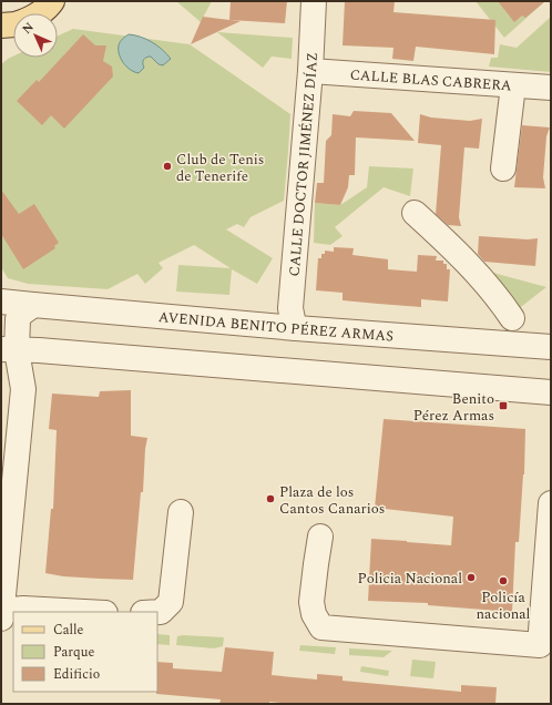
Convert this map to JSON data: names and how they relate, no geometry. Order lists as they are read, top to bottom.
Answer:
{
  "streets": {
    "street": ["CALLE BLAS CABRERA", "CALLE DOCTOR JIMÉNEZ DÍAZ", "AVENIDA BENITO PÉREZ ARMAS"]
  },
  "crossings": [
    ["CALLE BLAS CABRERA", "CALLE DOCTOR JIMÉNEZ DÍAZ"],
    ["CALLE DOCTOR JIMÉNEZ DÍAZ", "AVENIDA BENITO PÉREZ ARMAS"]
  ],
  "places": {
    "other": [
      "Club de Tenis de Tenerife",
      "Plaza de los Cantos Canarios",
      "Policia Nacional",
      "Policía nacional"
    ],
    "transit": ["Benito Pérez Armas"]
  },
  "legend": ["Calle", "Parque", "Edificio"],
  "north": "top left"
}
